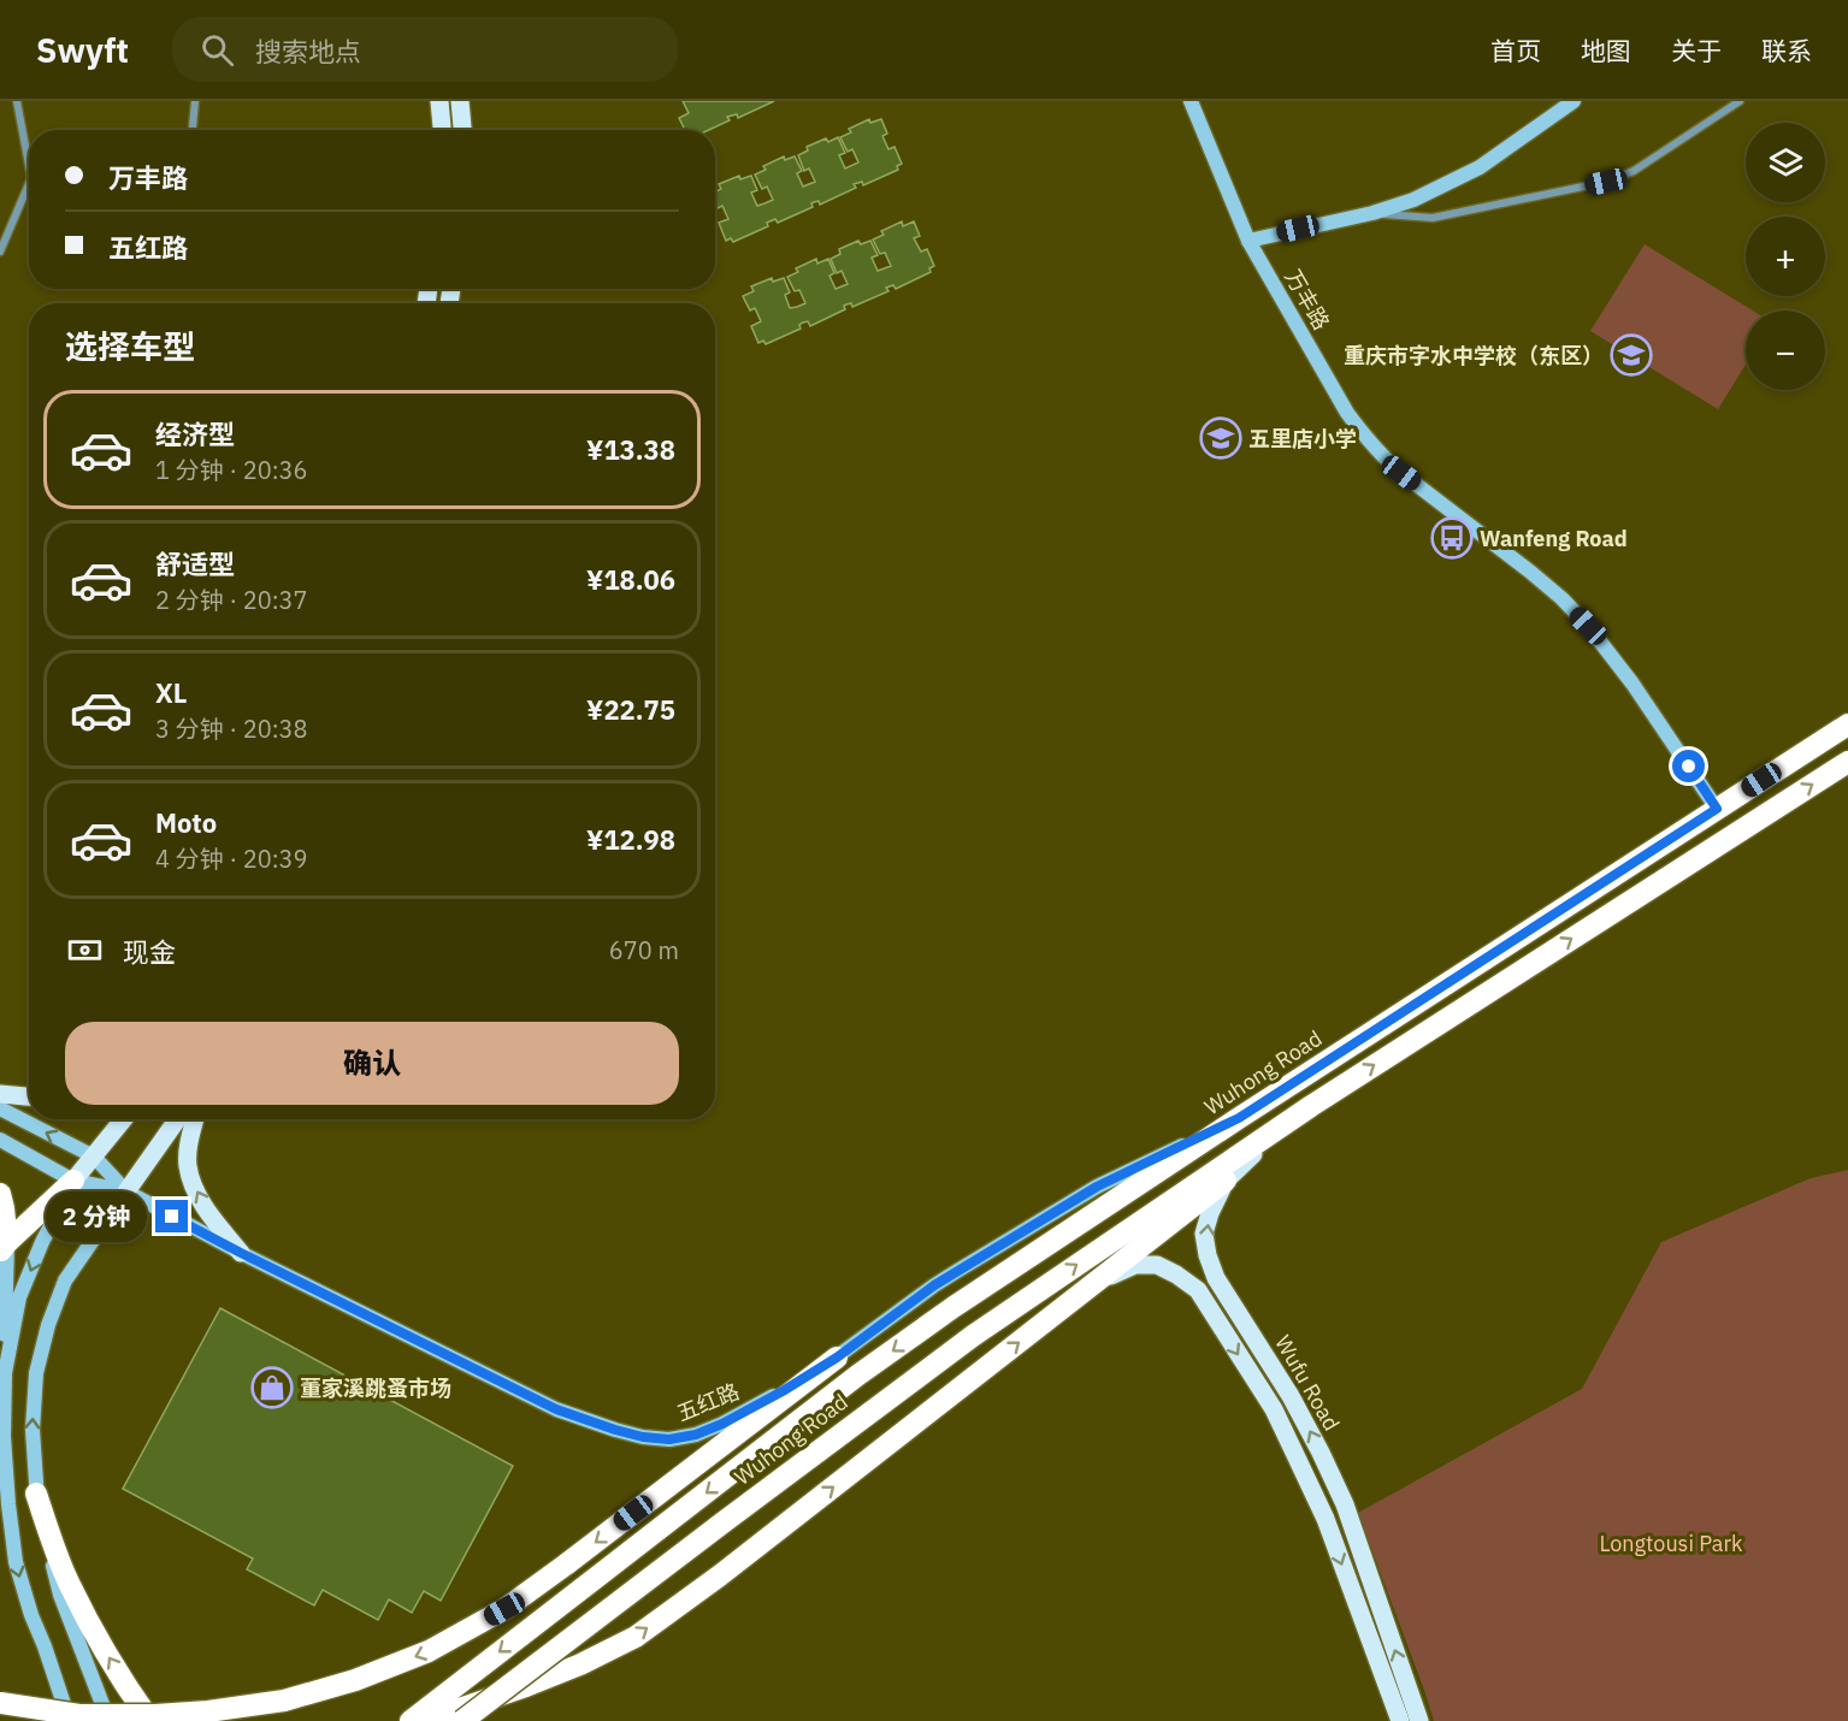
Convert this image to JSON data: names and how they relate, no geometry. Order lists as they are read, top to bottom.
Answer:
{
  "streets": {
    "highway": ["Wuhong Road"],
    "main road": ["万丰路", "Wufu Road", "五红路"]
  },
  "crossings": [
    ["万丰路", "Wuhong Road"],
    ["Wuhong Road", "Wufu Road"],
    ["Wuhong Road", "五红路"]
  ],
  "parks": ["Longtousi Park"],
  "places": {
    "school or university": ["重庆市字水中学校（东区）", "五里店小学"],
    "bus stop": ["Wanfeng Road"],
    "shop": ["董家溪跳蚤市场"]
  },
  "page": {
    "header": "Swyft",
    "search": "搜索地点",
    "nav": [
      "首页",
      "地图",
      "关于",
      "联系"
    ],
    "map_buttons": ["+", "−"],
    "banner": ["万丰路", "五红路"],
    "heading": "选择车型",
    "list": [
      {
        "name": "经济型",
        "note": "1 分钟 · 20:36",
        "value": "¥13.38"
      },
      {
        "name": "舒适型",
        "note": "2 分钟 · 20:37",
        "value": "¥18.06"
      },
      {
        "name": "XL",
        "note": "3 分钟 · 20:38",
        "value": "¥22.75"
      },
      {
        "name": "Moto",
        "note": "4 分钟 · 20:39",
        "value": "¥12.98"
      }
    ],
    "pay": ["现金", "670 m"],
    "buttons": "确认",
    "bubble": "2 分钟"
  }
}
